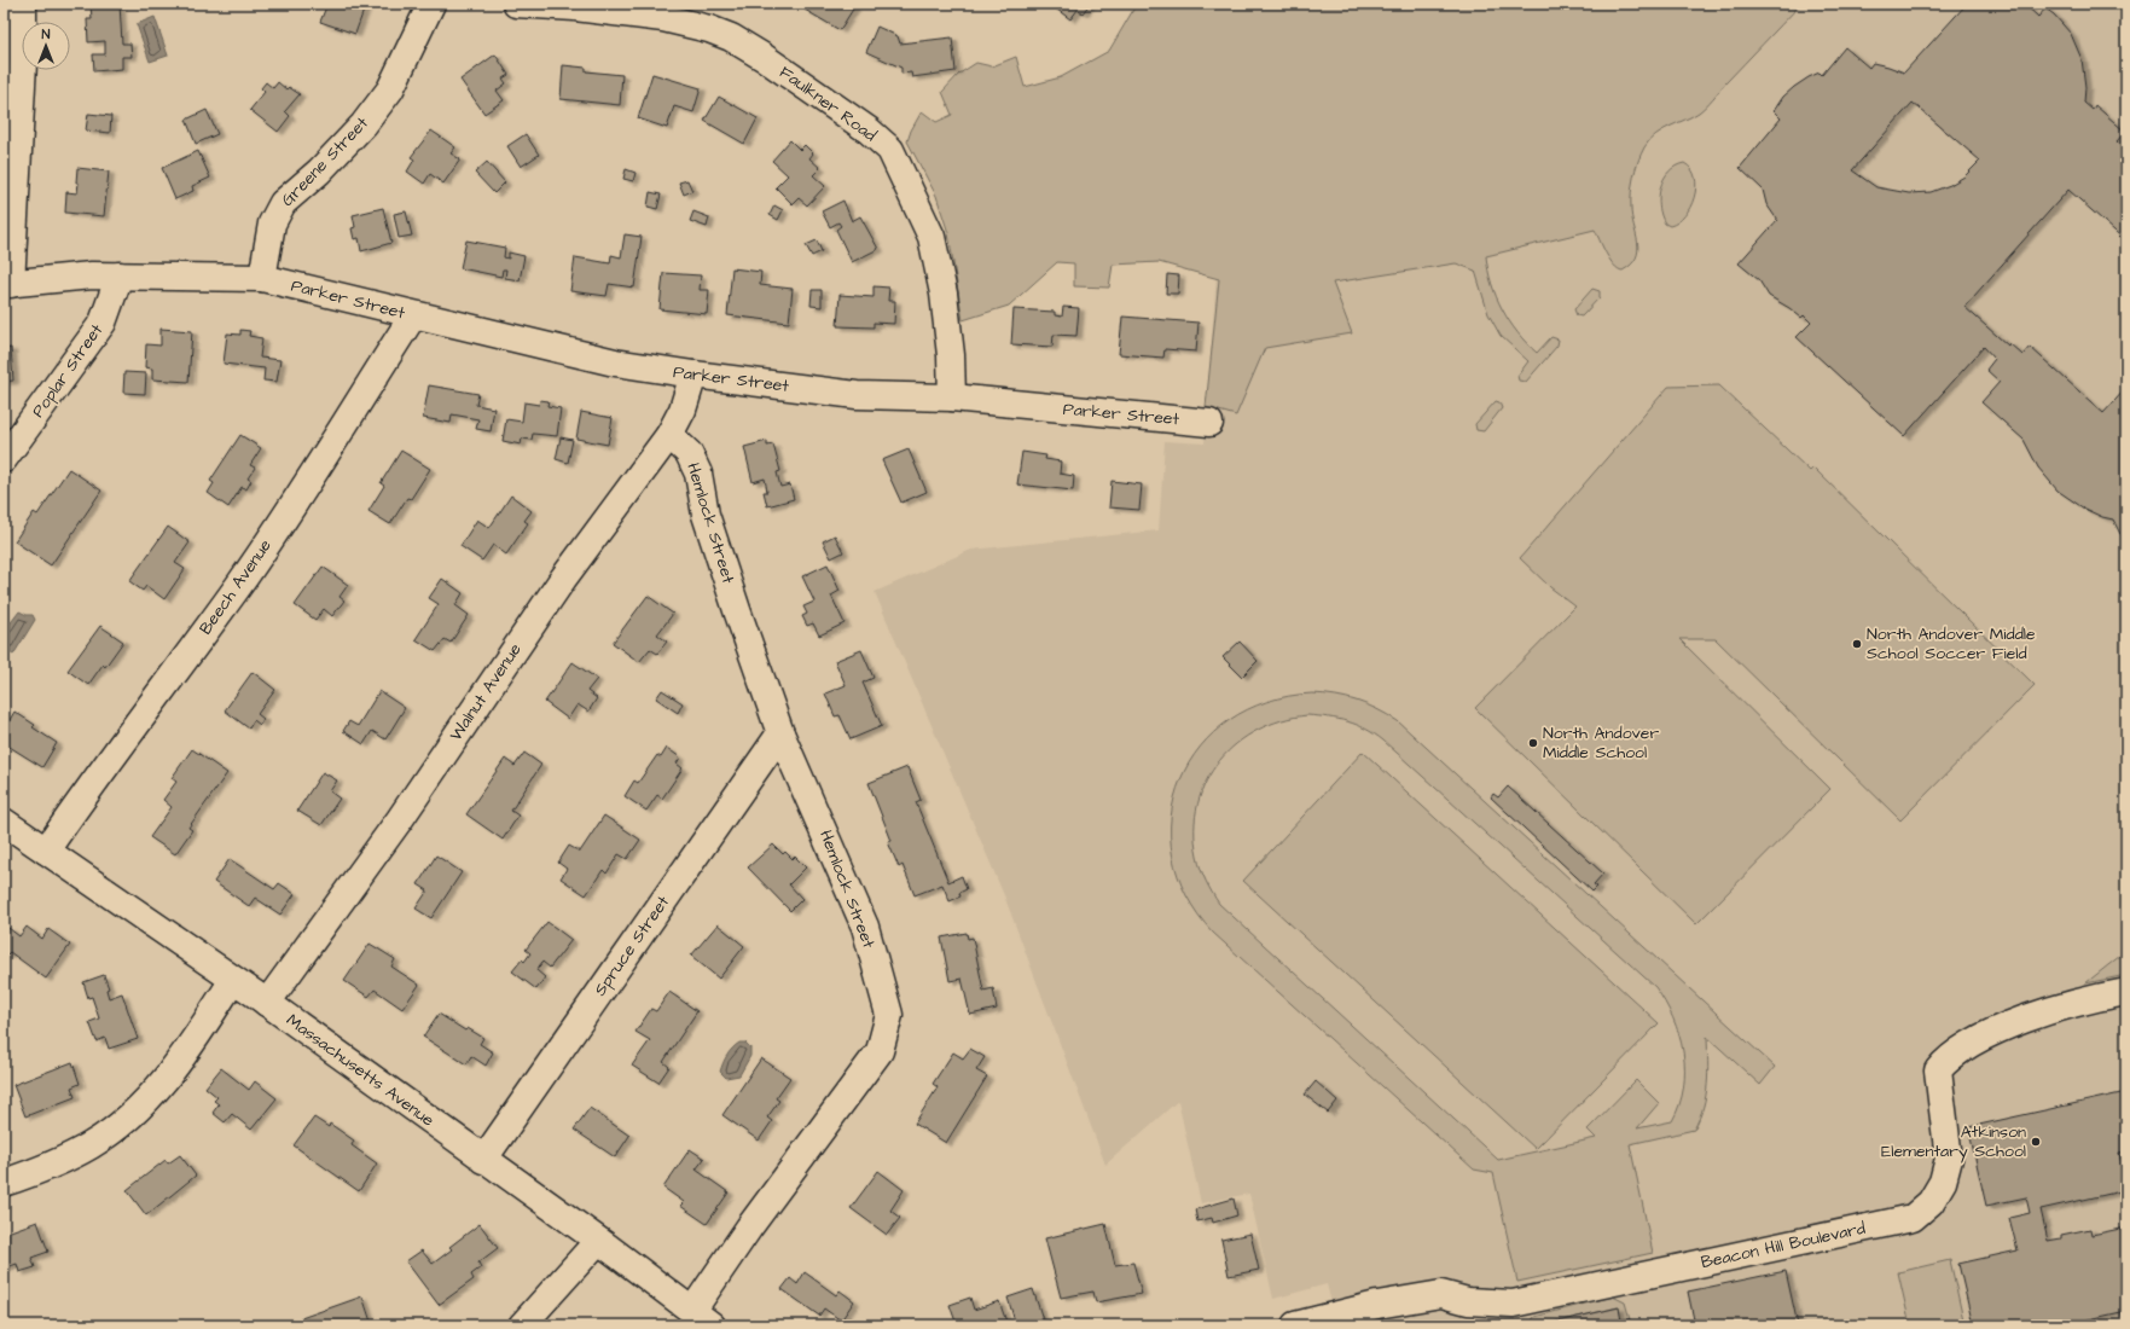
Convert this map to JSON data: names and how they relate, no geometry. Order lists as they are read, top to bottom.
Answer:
{
  "streets": {
    "street": [
      "Faulkner Road",
      "Greene Street",
      "Parker Street",
      "Poplar Street",
      "Hemlock Street",
      "Beech Avenue",
      "Walnut Avenue",
      "Spruce Street",
      "Massachusetts Avenue",
      "Beacon Hill Boulevard"
    ]
  },
  "crossings": [
    ["Faulkner Road", "Parker Street"],
    ["Greene Street", "Parker Street"],
    ["Parker Street", "Beech Avenue"],
    ["Parker Street", "Walnut Avenue"],
    ["Hemlock Street", "Walnut Avenue"],
    ["Hemlock Street", "Spruce Street"],
    ["Hemlock Street", "Massachusetts Avenue"],
    ["Beech Avenue", "Massachusetts Avenue"],
    ["Walnut Avenue", "Massachusetts Avenue"],
    ["Spruce Street", "Massachusetts Avenue"]
  ],
  "places": ["North Andover Middle School Soccer Field", "North Andover Middle School", "Atkinson Elementary School"],
  "north": "top"
}
